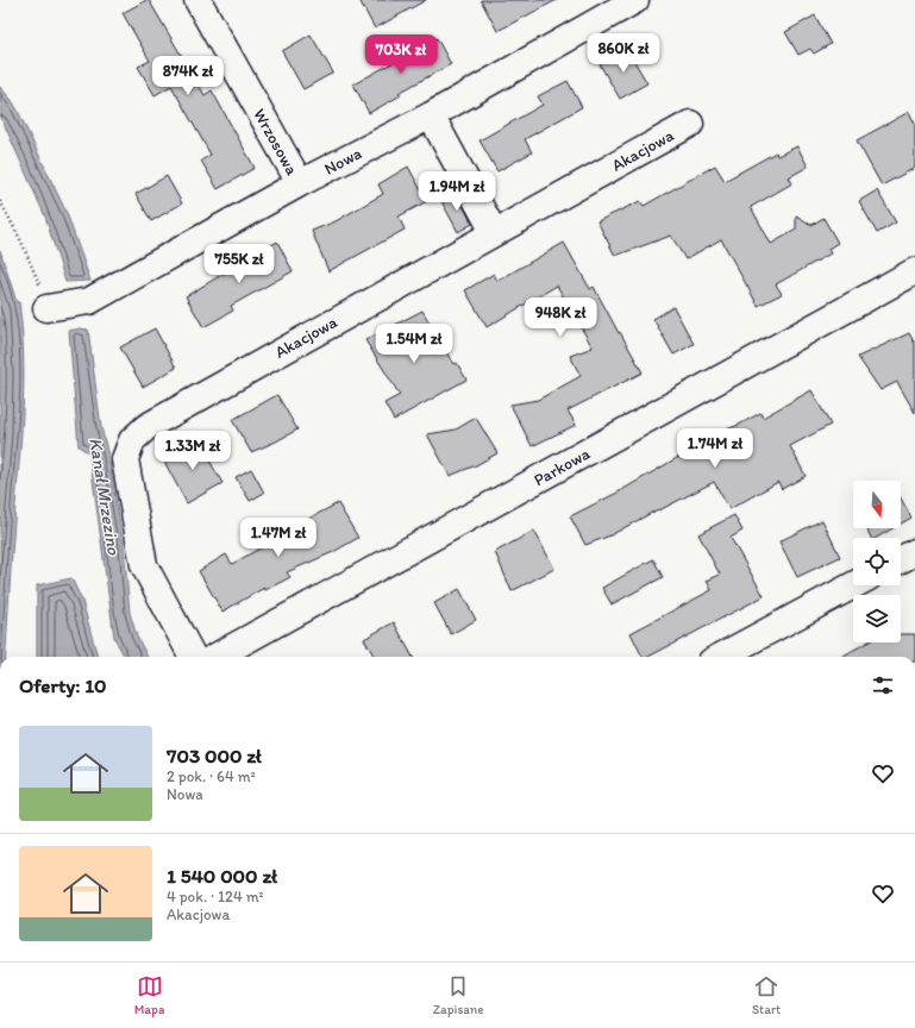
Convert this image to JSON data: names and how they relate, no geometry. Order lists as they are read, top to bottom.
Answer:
{
  "streets": {
    "street": [
      "Wrzosowa",
      "Akacjowa",
      "Nowa",
      "Parkowa"
    ]
  },
  "crossings": [
    ["Wrzosowa", "Nowa"]
  ],
  "water": ["Kanał Mrzezino"],
  "north": "bottom",
  "page": {
    "price": [
      "860K zł",
      "703K zł",
      "874K zł",
      "1.94M zł",
      "755K zł",
      "948K zł",
      "1.54M zł",
      "1.74M zł",
      "1.33M zł",
      "1.47M zł"
    ],
    "heading": "Oferty: 10",
    "list": [
      {
        "name": "703 000 zł",
        "note": "2 pok. · 64 m² · Nowa"
      },
      {
        "name": "1 540 000 zł",
        "note": "4 pok. · 124 m² · Akacjowa"
      }
    ],
    "tabs": ["Mapa", "Zapisane", "Start"]
  }
}
